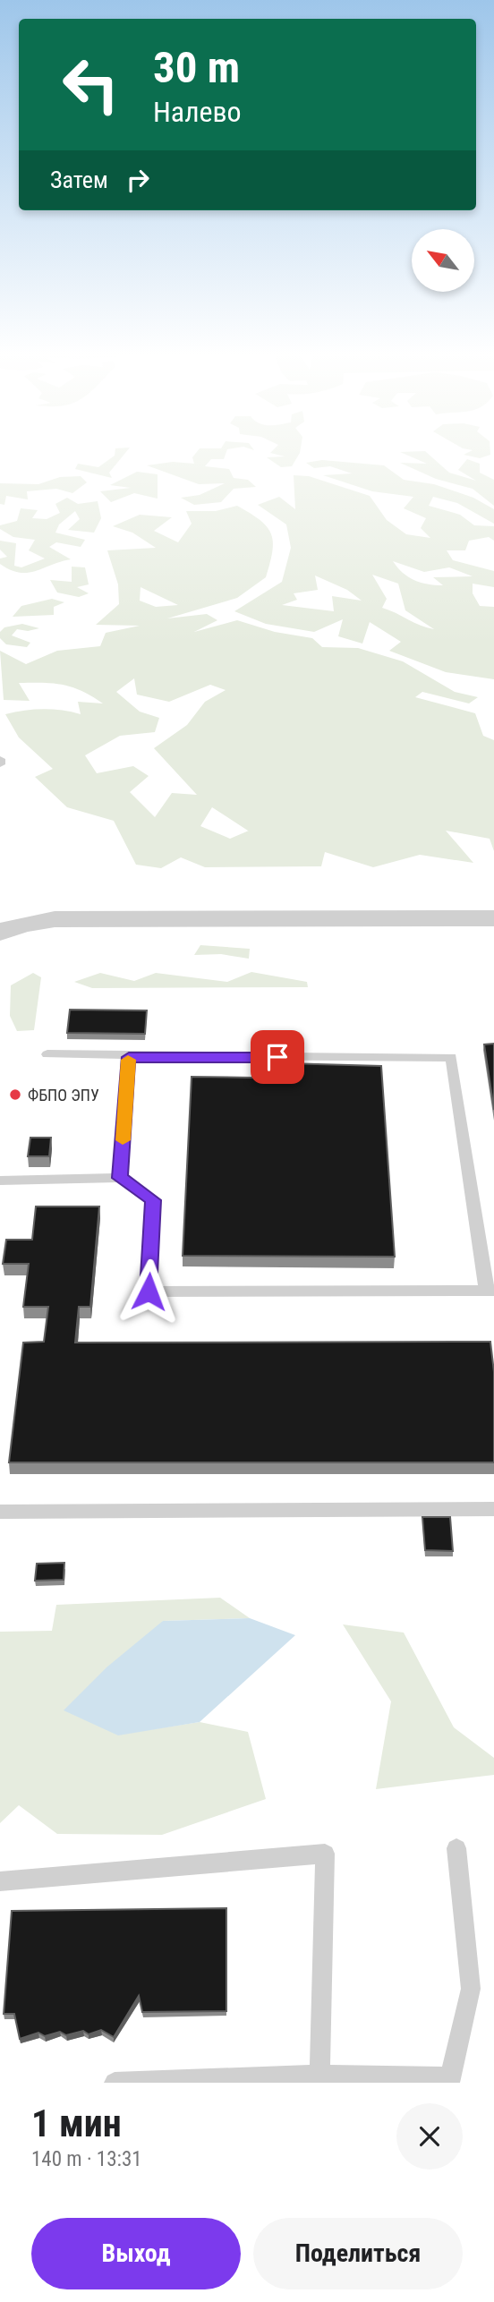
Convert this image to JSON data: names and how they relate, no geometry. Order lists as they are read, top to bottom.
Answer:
{
  "places": ["ФБПО ЭПУ"],
  "north": "top left",
  "page": {
    "turn": ["30 m", "Налево"],
    "then": "Затем",
    "heading": ["1 мин", "140 m · 13:31"],
    "buttons": ["Выход", "Поделиться"]
  }
}
